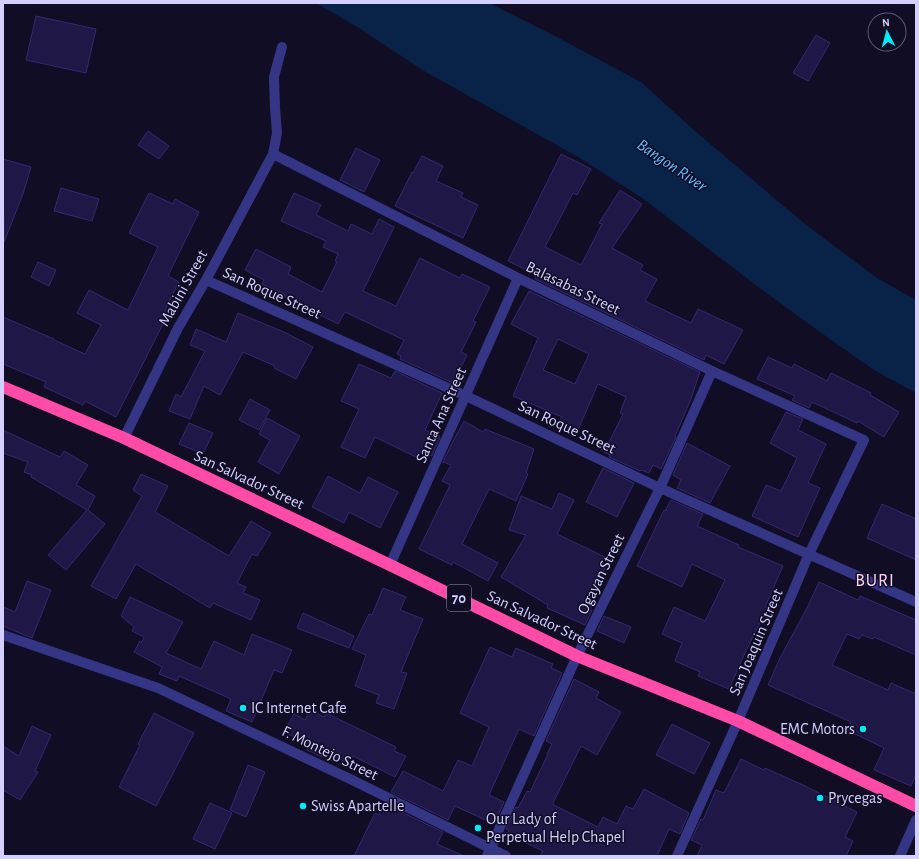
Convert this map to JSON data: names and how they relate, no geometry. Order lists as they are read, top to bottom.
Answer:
{
  "streets": {
    "highway": ["San Salvador Street", "70"],
    "street": [
      "Mabini Street",
      "Balasabas Street",
      "San Roque Street",
      "Santa Ana Street",
      "Ogayan Street",
      "San Joaquin Street",
      "F. Montejo Street"
    ]
  },
  "crossings": [
    ["Mabini Street", "Balasabas Street"],
    ["Mabini Street", "San Roque Street"],
    ["Mabini Street", "San Salvador Street"],
    ["Balasabas Street", "Santa Ana Street"],
    ["Balasabas Street", "Ogayan Street"],
    ["Balasabas Street", "San Joaquin Street"],
    ["San Roque Street", "Santa Ana Street"],
    ["San Roque Street", "Ogayan Street"],
    ["San Roque Street", "San Joaquin Street"],
    ["Santa Ana Street", "San Salvador Street"],
    ["San Salvador Street", "Ogayan Street"],
    ["San Salvador Street", "San Joaquin Street"],
    ["Ogayan Street", "F. Montejo Street"]
  ],
  "districts": ["BURI"],
  "water": ["Bangon River"],
  "places": [
    "IC Internet Cafe",
    "EMC Motors",
    "Prycegas",
    "Swiss Apartelle",
    "Our Lady of Perpetual Help Chapel"
  ],
  "north": "top"
}
